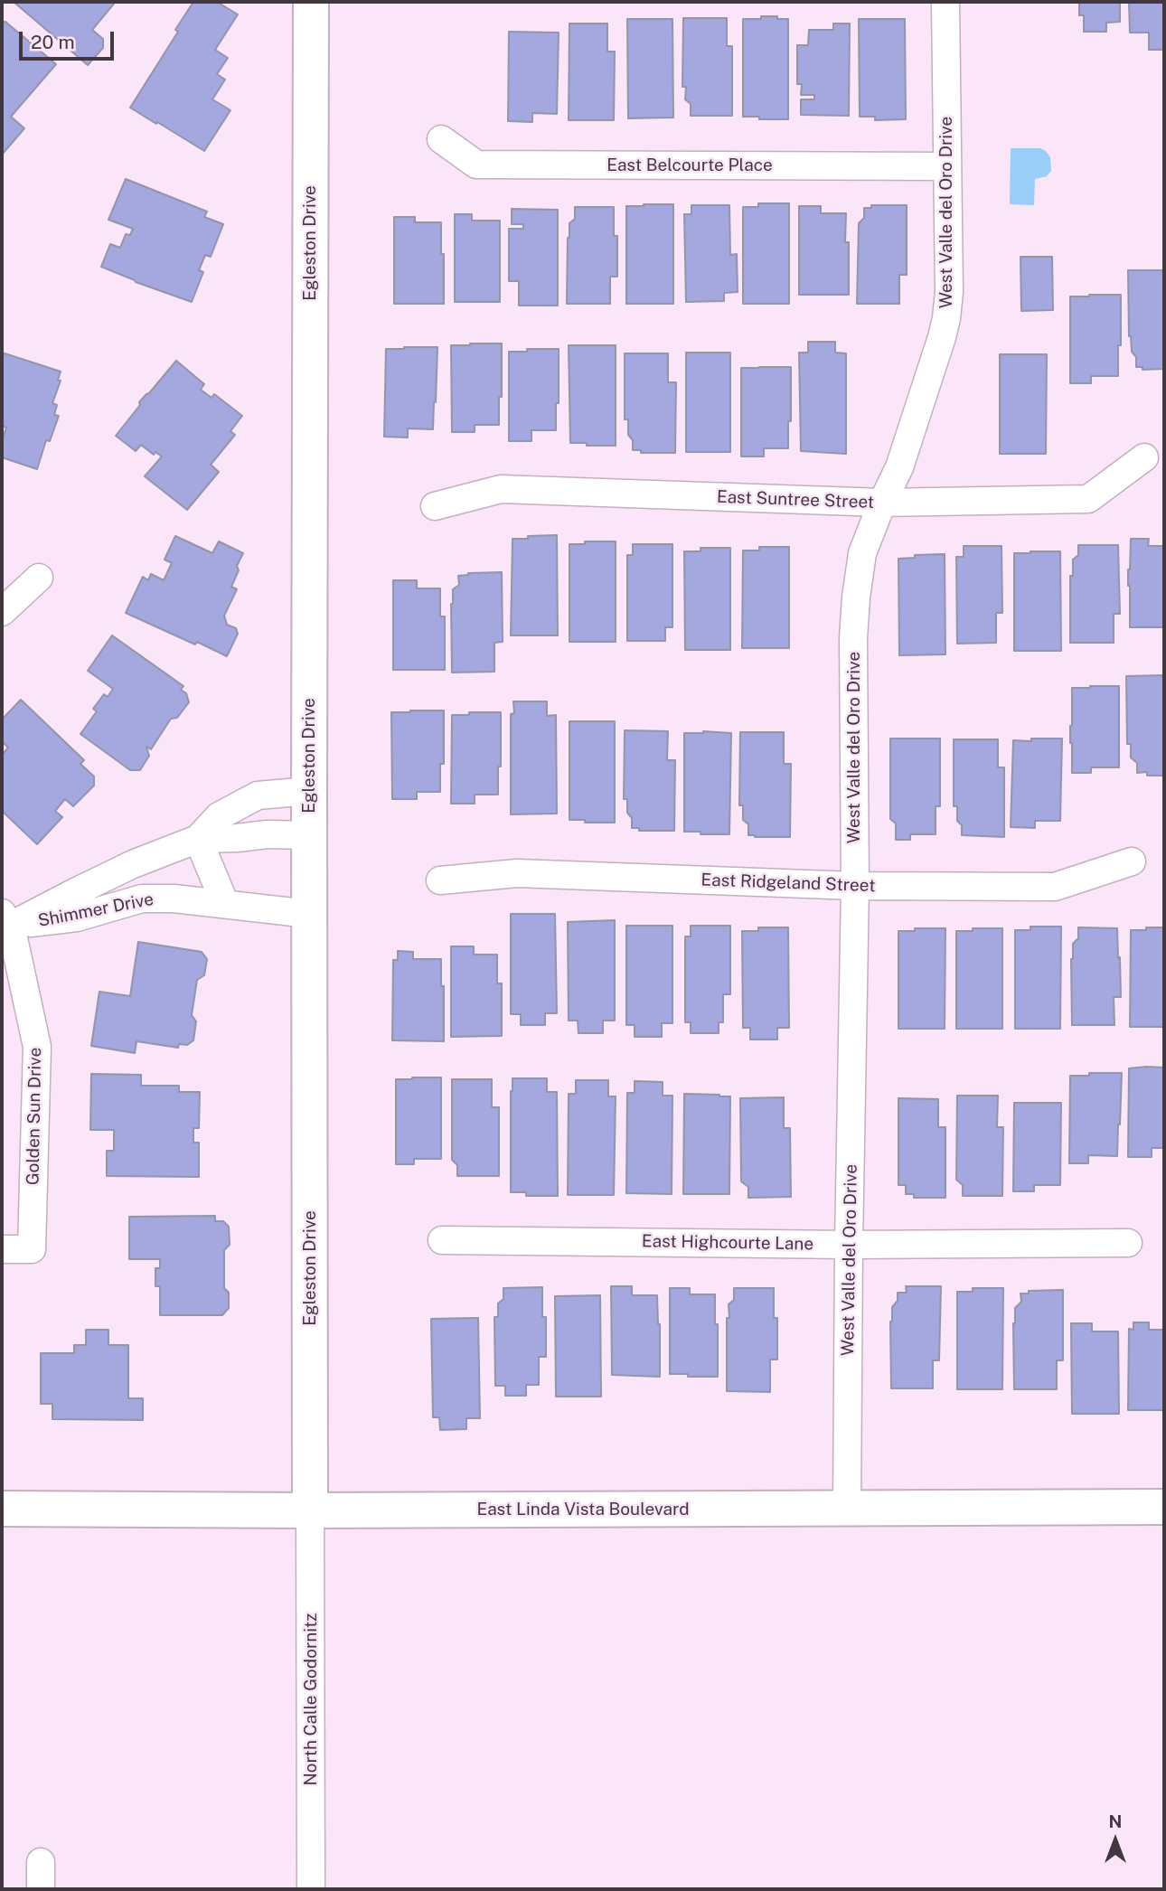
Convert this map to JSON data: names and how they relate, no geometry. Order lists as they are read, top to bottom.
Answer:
{
  "streets": {
    "street": [
      "East Belcourte Place",
      "West Valle del Oro Drive",
      "Egleston Drive",
      "East Suntree Street",
      "East Ridgeland Street",
      "Shimmer Drive",
      "Golden Sun Drive",
      "East Highcourte Lane",
      "East Linda Vista Boulevard",
      "North Calle Godornitz"
    ]
  },
  "crossings": [
    ["East Belcourte Place", "West Valle del Oro Drive"],
    ["West Valle del Oro Drive", "East Suntree Street"],
    ["West Valle del Oro Drive", "East Ridgeland Street"],
    ["West Valle del Oro Drive", "East Highcourte Lane"],
    ["West Valle del Oro Drive", "East Linda Vista Boulevard"],
    ["Egleston Drive", "Shimmer Drive"],
    ["Egleston Drive", "East Linda Vista Boulevard"],
    ["Egleston Drive", "North Calle Godornitz"],
    ["Shimmer Drive", "Golden Sun Drive"],
    ["East Linda Vista Boulevard", "North Calle Godornitz"]
  ],
  "scale_bar": "20 m",
  "north": "top"
}
